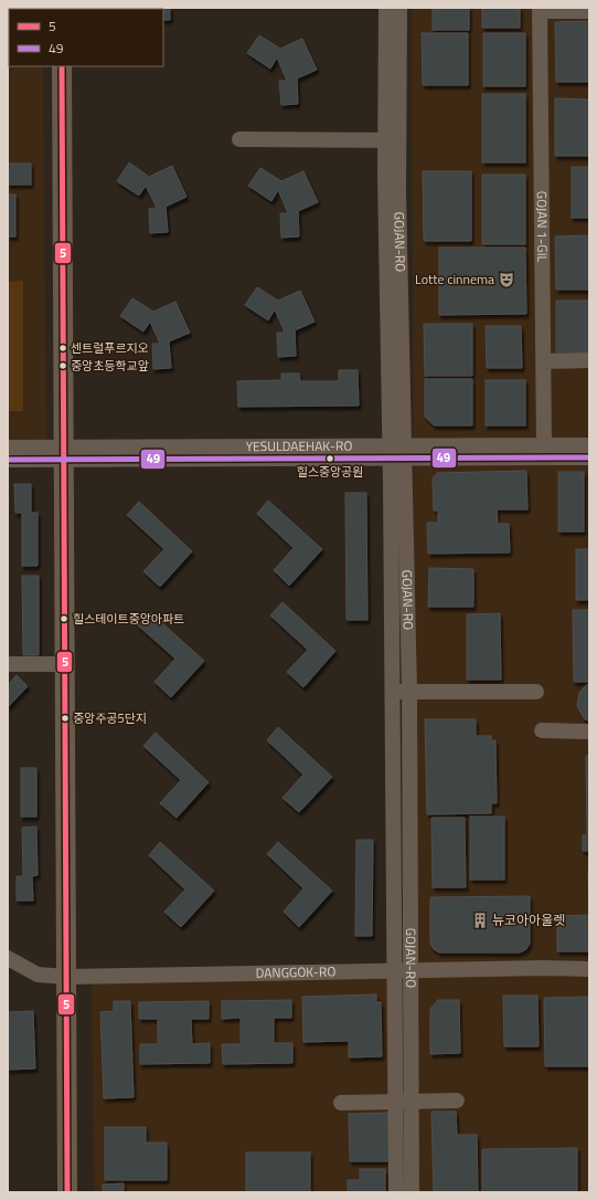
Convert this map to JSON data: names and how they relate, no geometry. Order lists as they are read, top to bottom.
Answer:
{
  "streets": {
    "street": [
      "GOJAN 1-GIL",
      "GOJAN-RO",
      "YESULDAEHAK-RO",
      "DANGGOK-RO"
    ]
  },
  "crossings": [
    ["GOJAN 1-GIL", "YESULDAEHAK-RO"],
    ["GOJAN-RO", "YESULDAEHAK-RO"],
    ["GOJAN-RO", "DANGGOK-RO"]
  ],
  "places": {
    "theatre": ["Lotte cinnema"],
    "other": [
      "센트럴푸르지오",
      "중앙초등학교앞",
      "힐스중앙공원",
      "힐스테이트중앙아파트",
      "중앙주공5단지"
    ],
    "building": ["뉴코아아울렛"]
  },
  "lines": ["transit line 5", "transit line 49"],
  "legend": ["5", "49"]
}
